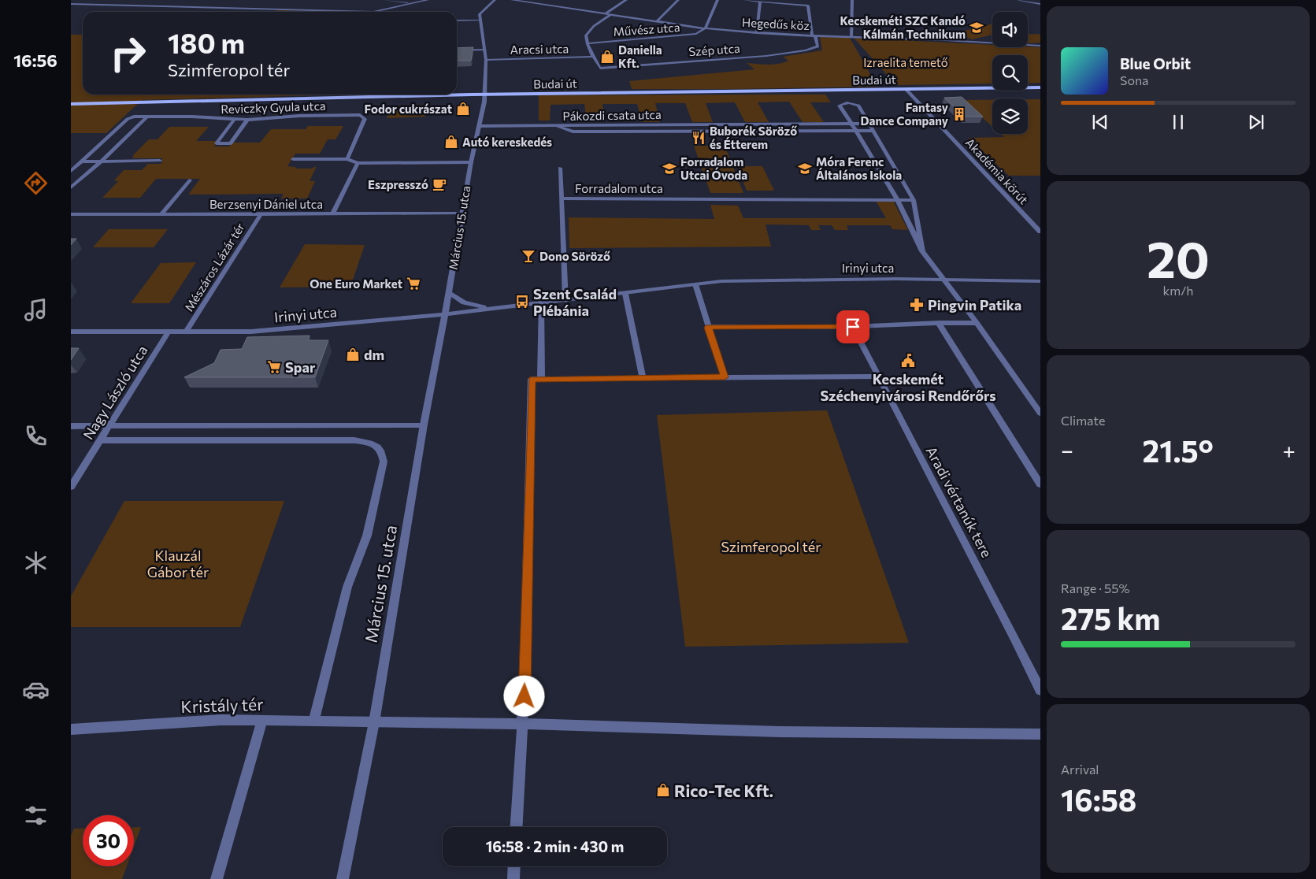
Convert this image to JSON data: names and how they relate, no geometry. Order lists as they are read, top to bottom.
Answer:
{
  "streets": {
    "main road": ["Budai út"],
    "street": [
      "Hegedűs köz",
      "Művész utca",
      "Aracsi utca",
      "Szép utca",
      "Reviczky Gyula utca",
      "Pákozdi csata utca",
      "Akadémia körút",
      "Forradalom utca",
      "Berzsenyi Dániel utca",
      "Március 15. utca",
      "Mészáros Lázár tér",
      "Irinyi utca",
      "Nagy László utca",
      "Aradi vértanúk tere",
      "Kristály tér"
    ]
  },
  "crossings": [
    ["Hegedűs köz", "Művész utca"],
    ["Hegedűs köz", "Szép utca"],
    ["Aracsi utca", "Szép utca"],
    ["Aracsi utca", "Március 15. utca"],
    ["Budai út", "Akadémia körút"],
    ["Budai út", "Március 15. utca"],
    ["Forradalom utca", "Irinyi utca"],
    ["Berzsenyi Dániel utca", "Március 15. utca"],
    ["Berzsenyi Dániel utca", "Mészáros Lázár tér"],
    ["Március 15. utca", "Irinyi utca"],
    ["Március 15. utca", "Kristály tér"],
    ["Mészáros Lázár tér", "Irinyi utca"],
    ["Irinyi utca", "Nagy László utca"]
  ],
  "parks": ["Izraelita temető", "Szimferopol tér", "Klauzál Gábor tér"],
  "places": {
    "school or university": ["Kecskeméti SZC Kandó Kálmán Technikum", "Forradalom Utcai Óvoda", "Móra Ferenc Általános Iskola"],
    "shop": [
      "Daniella Kft.",
      "Fodor cukrászat",
      "Autó kereskedés",
      "dm",
      "Rico-Tec Kft."
    ],
    "building": ["Fantasy Dance Company"],
    "restaurant": ["Buborék Söröző és Étterem"],
    "cafe": ["Eszpresszó"],
    "bar": ["Dono Söröző"],
    "supermarket": ["One Euro Market", "Spar"],
    "bus stop": ["Szent Család Plébánia"],
    "pharmacy": ["Pingvin Patika"],
    "public building": ["Kecskemét Széchenyivárosi Rendőrőrs"]
  },
  "page": {
    "tabs": "16:56",
    "turn": ["180 m", "Szimferopol tér"],
    "song": ["Blue Orbit", "Sona"],
    "tile": [
      ["20", "km/h"],
      "Climate",
      ["Range · 55%", "275 km"],
      ["Arrival", "16:58"]
    ],
    "heat": ["−", "21.5°", "+"],
    "limit": "30",
    "trip": "16:58 · 2 min · 430 m"
  }
}
